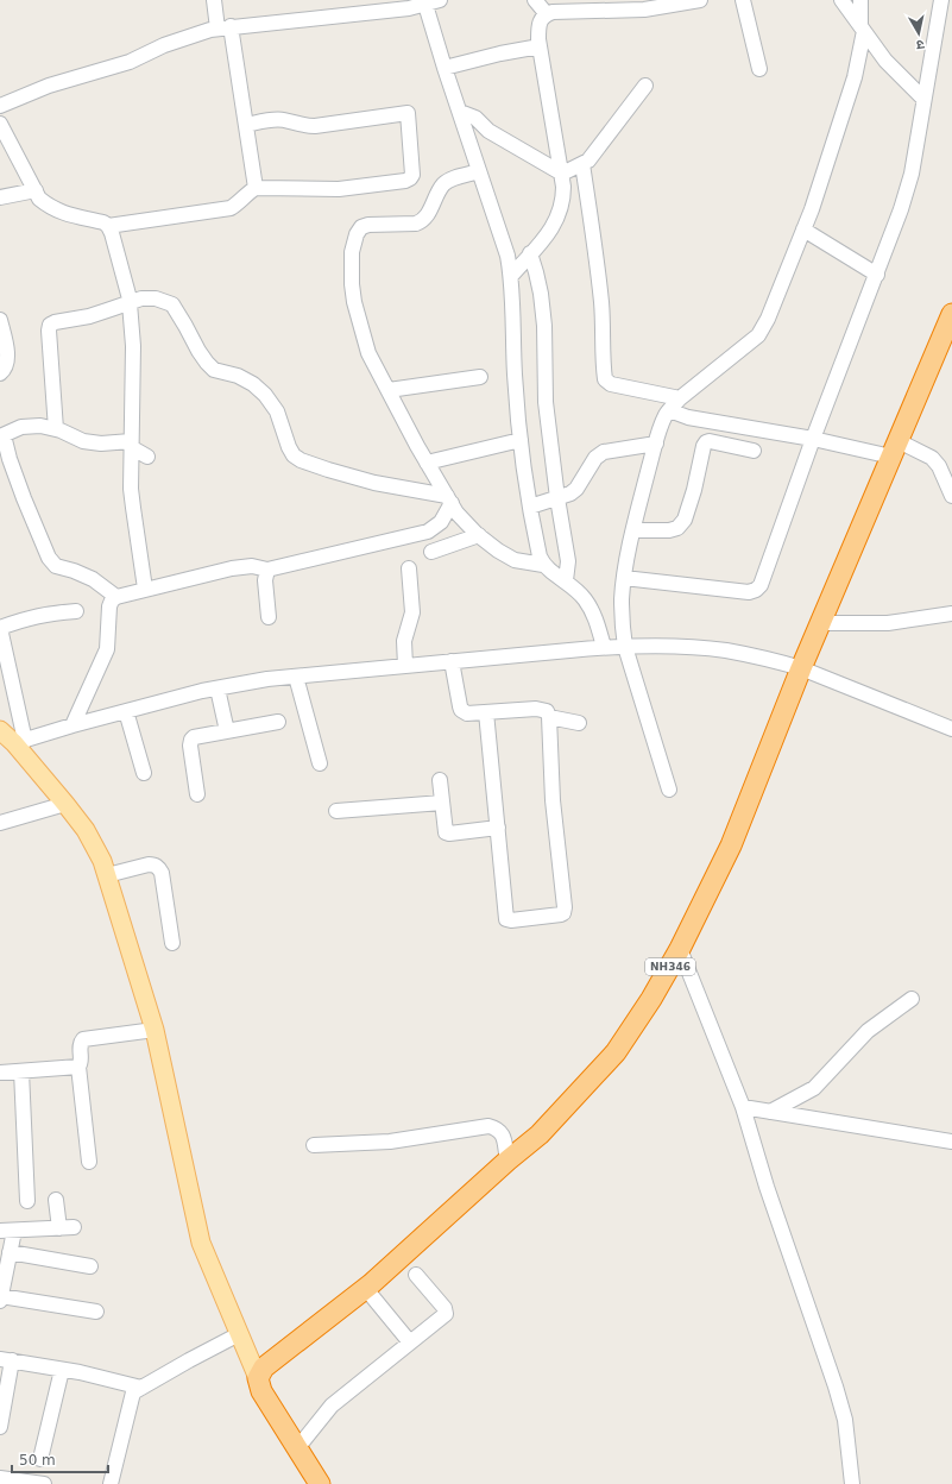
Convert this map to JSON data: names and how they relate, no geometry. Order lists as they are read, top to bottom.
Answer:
{
  "streets": {
    "highway": ["NH346"]
  },
  "scale_bar": "50 m",
  "north": "bottom"
}
